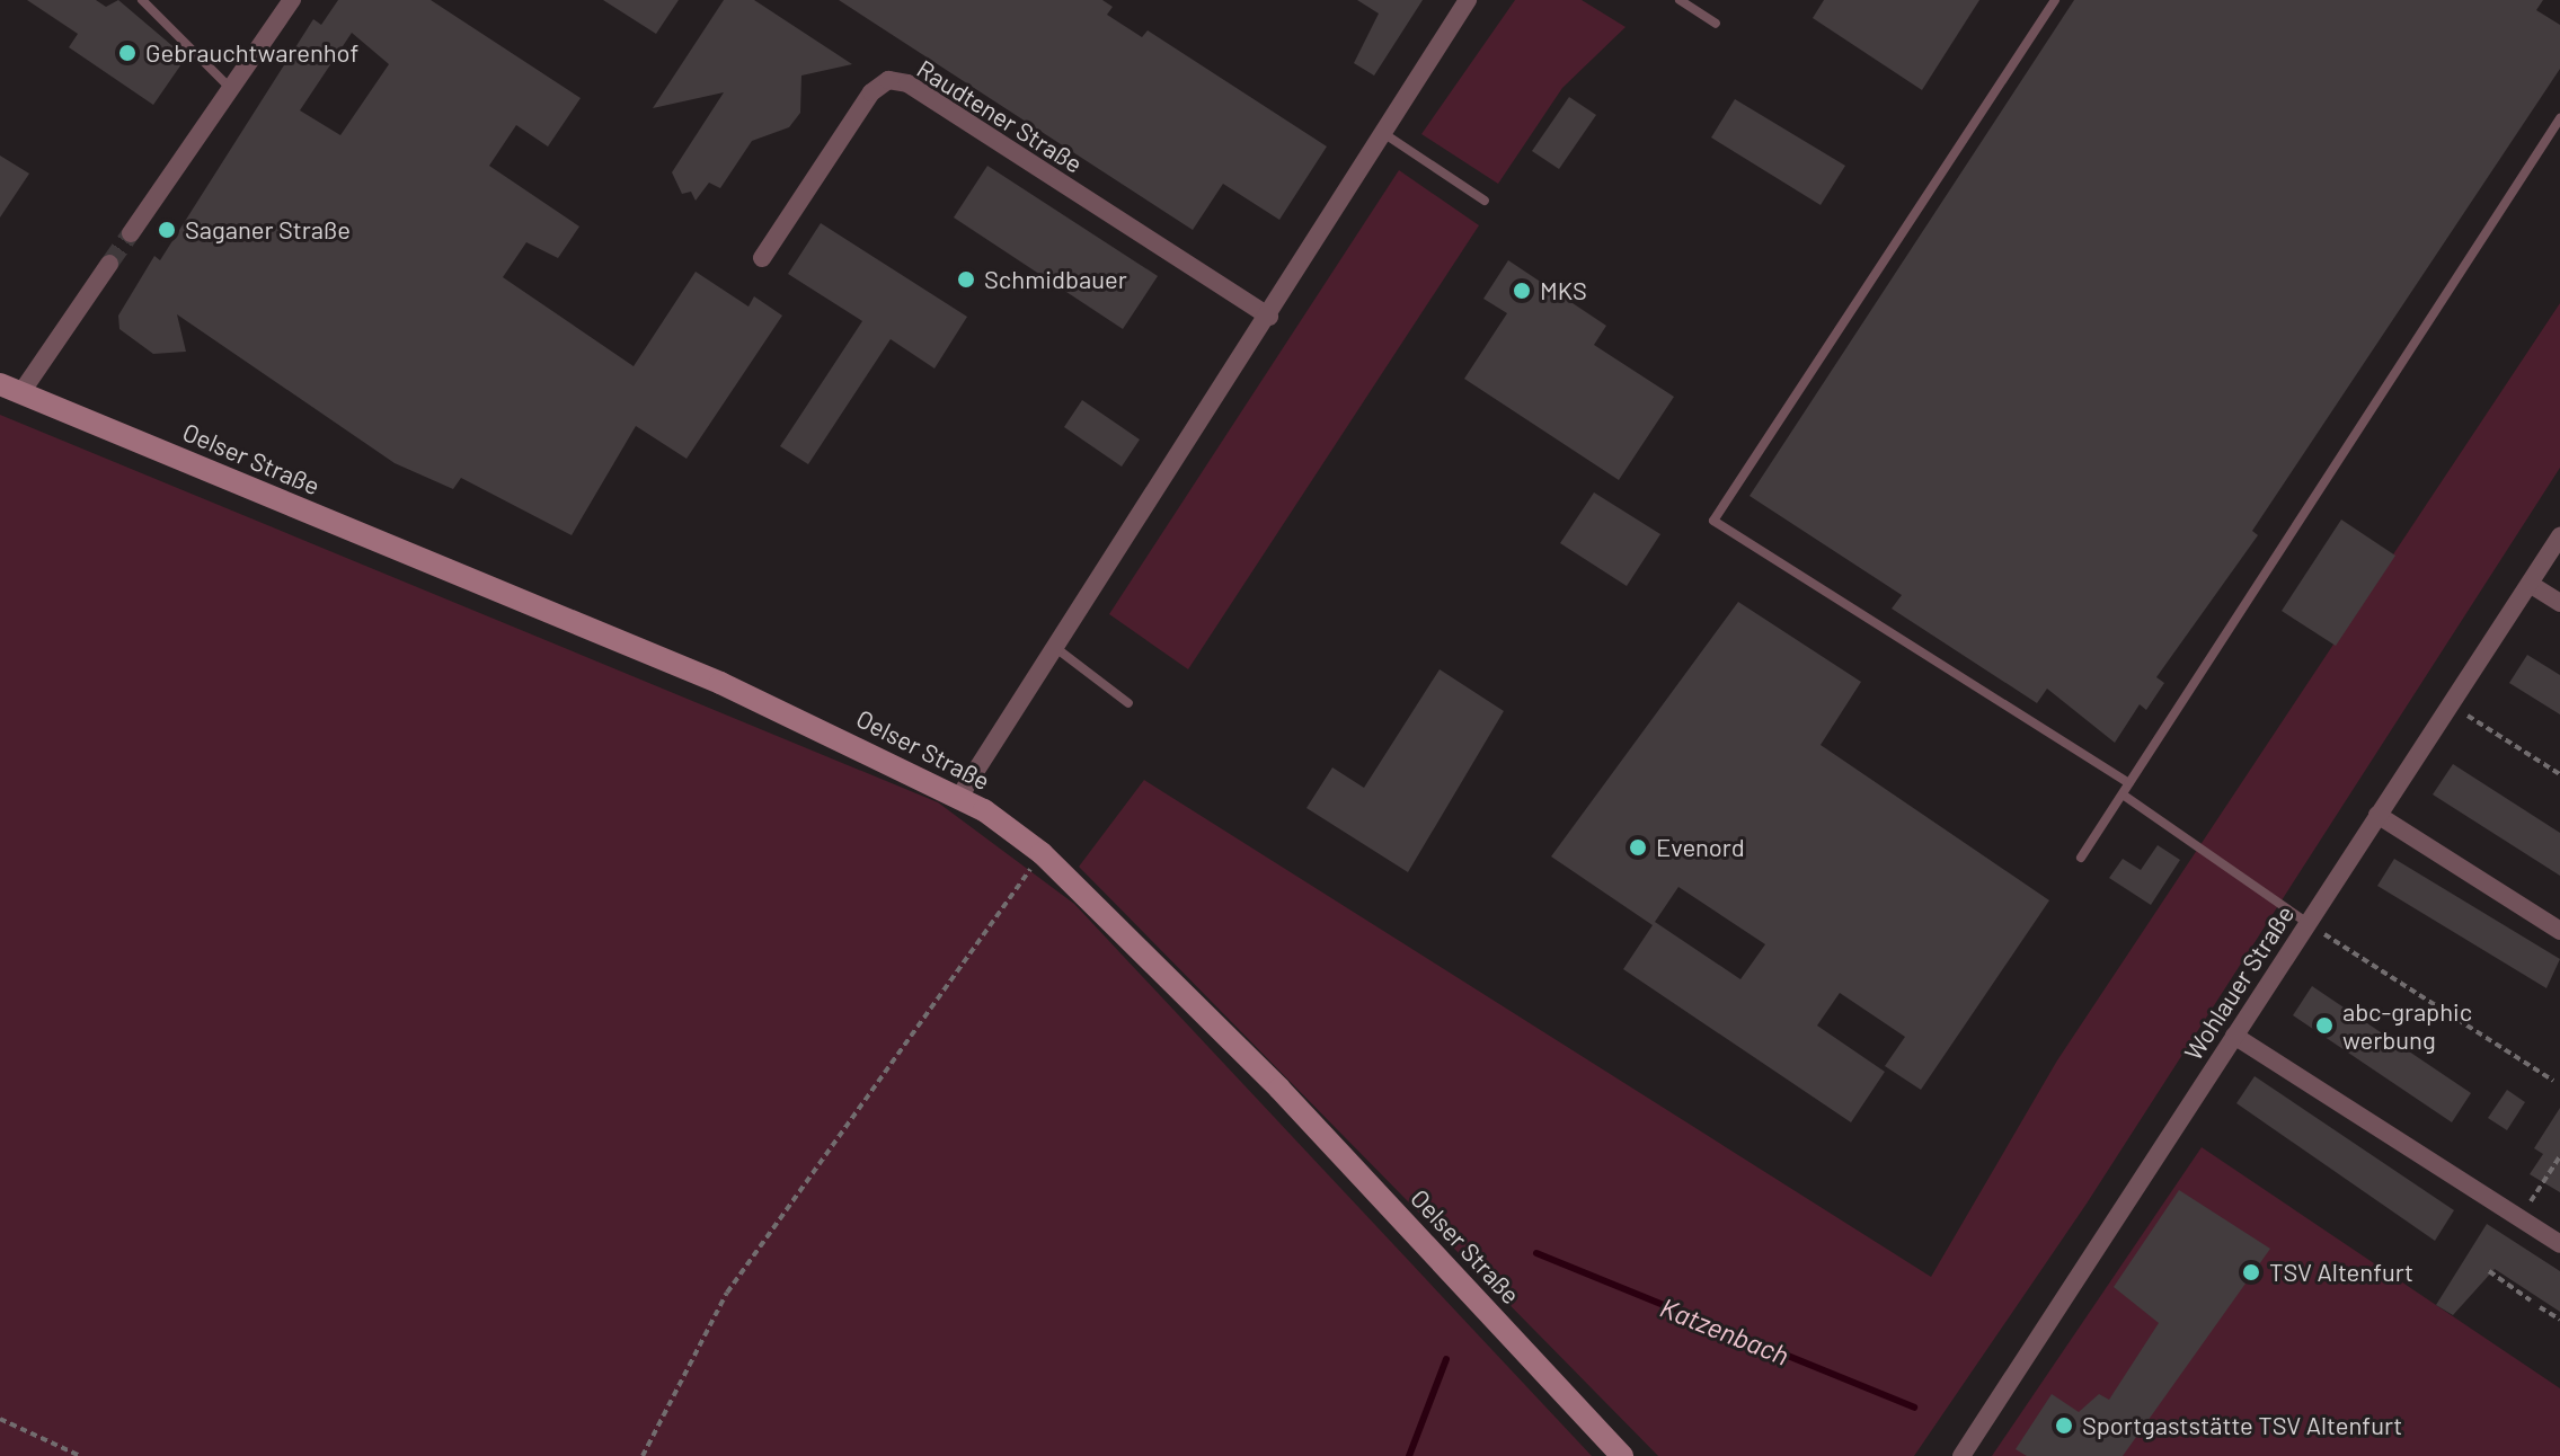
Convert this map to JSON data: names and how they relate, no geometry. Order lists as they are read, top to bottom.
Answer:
{
  "streets": {
    "main road": ["Oelser Straße"],
    "street": ["Raudtener Straße", "Wohlauer Straße"]
  },
  "water": ["Katzenbach"],
  "places": [
    "Gebrauchtwarenhof",
    "Saganer Straße",
    "Schmidbauer",
    "MKS",
    "Evenord",
    "abc-graphic werbung",
    "TSV Altenfurt",
    "Sportgaststätte TSV Altenfurt"
  ]
}
